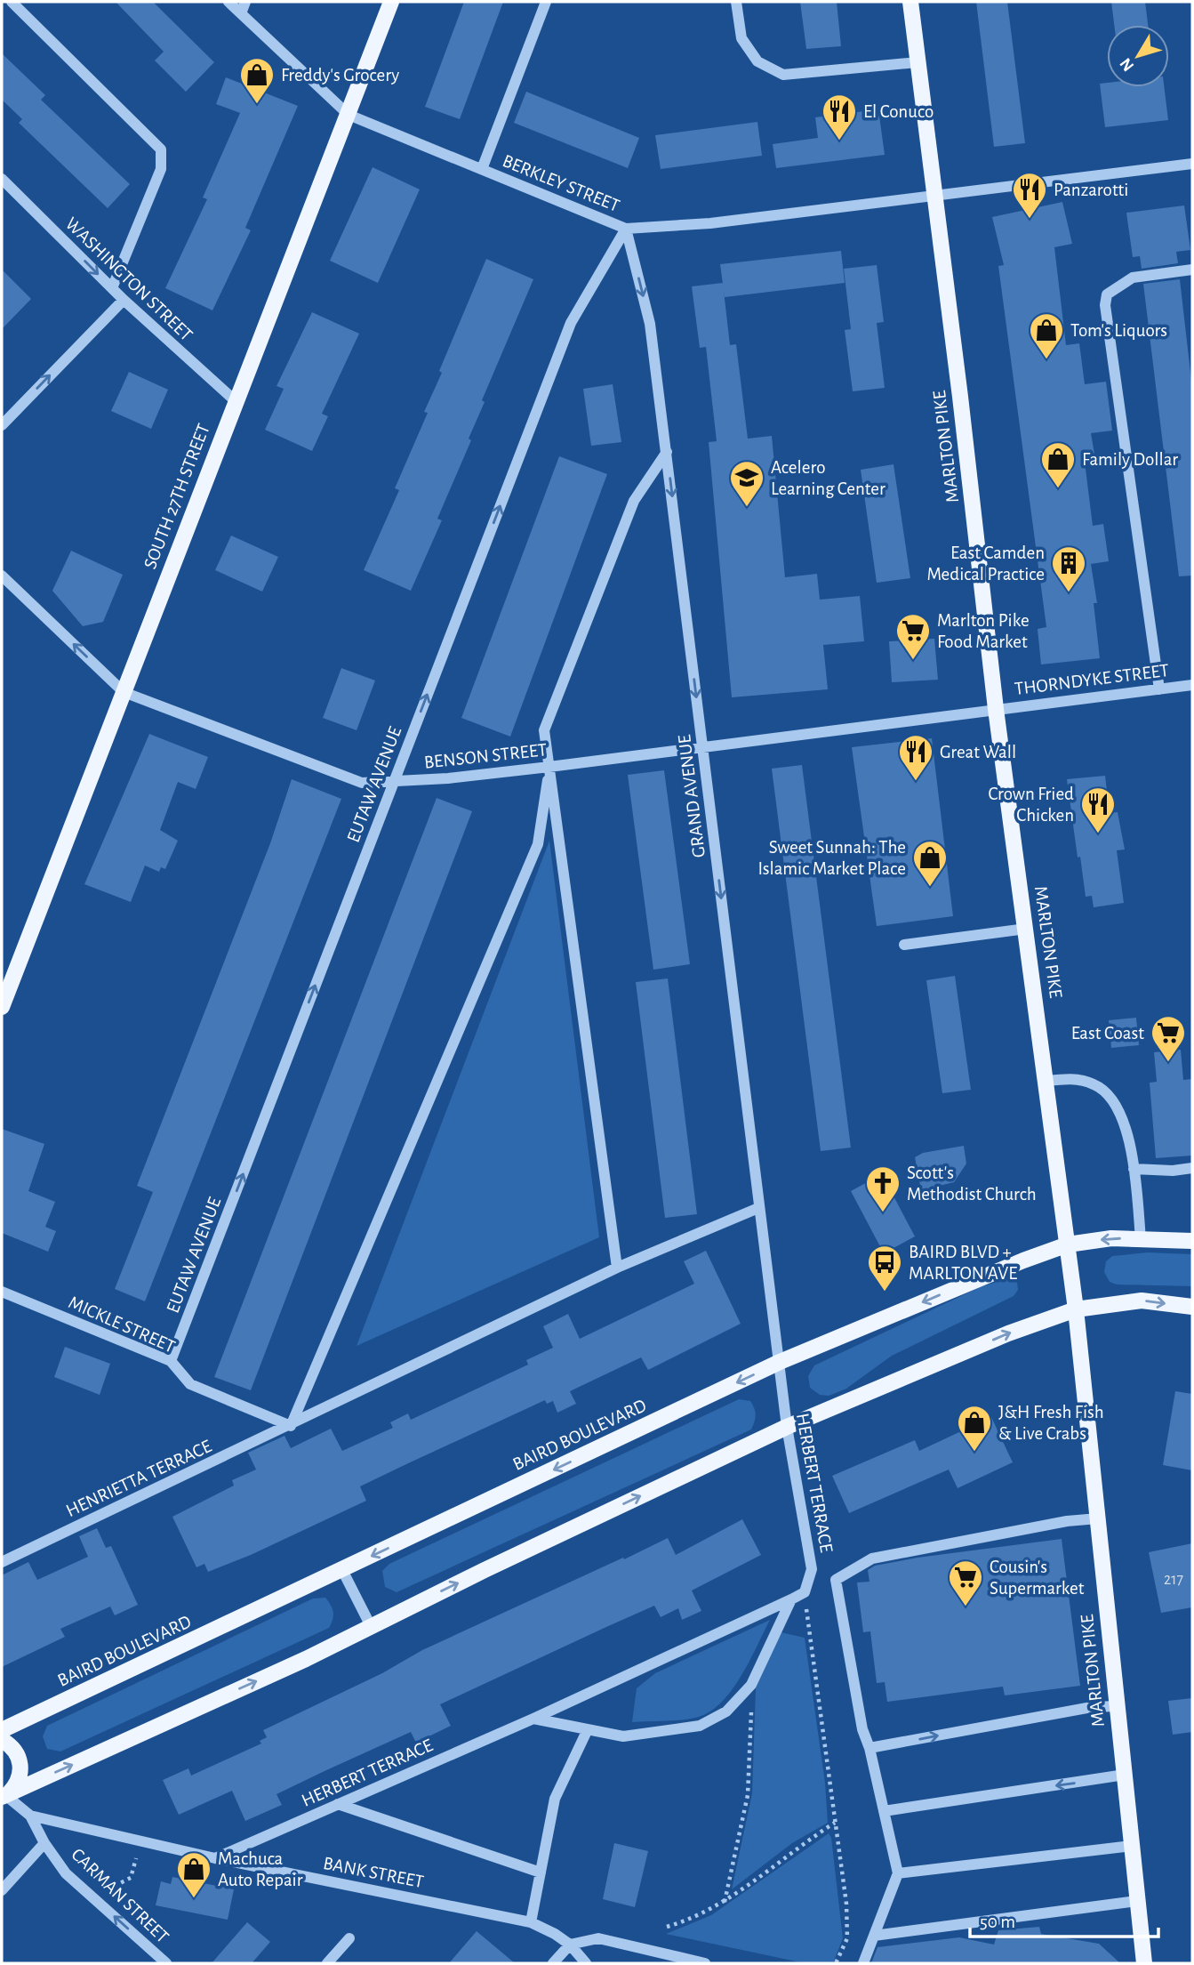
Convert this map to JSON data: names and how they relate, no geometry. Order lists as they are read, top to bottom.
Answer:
{
  "streets": {
    "main road": ["MARLTON PIKE", "SOUTH 27TH STREET", "BAIRD BOULEVARD"],
    "street": [
      "BERKLEY STREET",
      "WASHINGTON STREET",
      "THORNDYKE STREET",
      "BENSON STREET",
      "EUTAW AVENUE",
      "GRAND AVENUE",
      "MICKLE STREET",
      "HENRIETTA TERRACE",
      "HERBERT TERRACE",
      "BANK STREET",
      "CARMAN STREET"
    ]
  },
  "crossings": [
    ["BERKLEY STREET", "MARLTON PIKE"],
    ["BERKLEY STREET", "SOUTH 27TH STREET"],
    ["BERKLEY STREET", "EUTAW AVENUE"],
    ["BERKLEY STREET", "GRAND AVENUE"],
    ["WASHINGTON STREET", "SOUTH 27TH STREET"],
    ["MARLTON PIKE", "THORNDYKE STREET"],
    ["MARLTON PIKE", "BENSON STREET"],
    ["MARLTON PIKE", "BAIRD BOULEVARD"],
    ["SOUTH 27TH STREET", "BENSON STREET"],
    ["THORNDYKE STREET", "BENSON STREET"],
    ["BENSON STREET", "EUTAW AVENUE"],
    ["BENSON STREET", "GRAND AVENUE"],
    ["EUTAW AVENUE", "GRAND AVENUE"],
    ["EUTAW AVENUE", "MICKLE STREET"],
    ["GRAND AVENUE", "BAIRD BOULEVARD"],
    ["GRAND AVENUE", "HENRIETTA TERRACE"],
    ["GRAND AVENUE", "HERBERT TERRACE"],
    ["MICKLE STREET", "HENRIETTA TERRACE"],
    ["BAIRD BOULEVARD", "HERBERT TERRACE"],
    ["HERBERT TERRACE", "BANK STREET"],
    ["BANK STREET", "CARMAN STREET"]
  ],
  "one_way": [
    "WASHINGTON STREET",
    "EUTAW AVENUE",
    "GRAND AVENUE",
    "CARMAN STREET"
  ],
  "places": {
    "shop": [
      "Freddy's Grocery",
      "Tom's Liquors",
      "Family Dollar",
      "Sweet Sunnah: The Islamic Market Place",
      "J&H Fresh Fish & Live Crabs",
      "Machuca Auto Repair"
    ],
    "restaurant": [
      "El Conuco",
      "Panzarotti",
      "Great Wall",
      "Crown Fried Chicken"
    ],
    "school or university": ["Acelero Learning Center"],
    "building": ["East Camden Medical Practice"],
    "supermarket": ["Marlton Pike Food Market", "East Coast", "Cousin's Supermarket"],
    "church": ["Scott's Methodist Church"],
    "bus stop": ["BAIRD BLVD + MARLTON AVE"]
  },
  "house_numbers": ["217"],
  "scale_bar": "50 m",
  "north": "bottom left"
}
